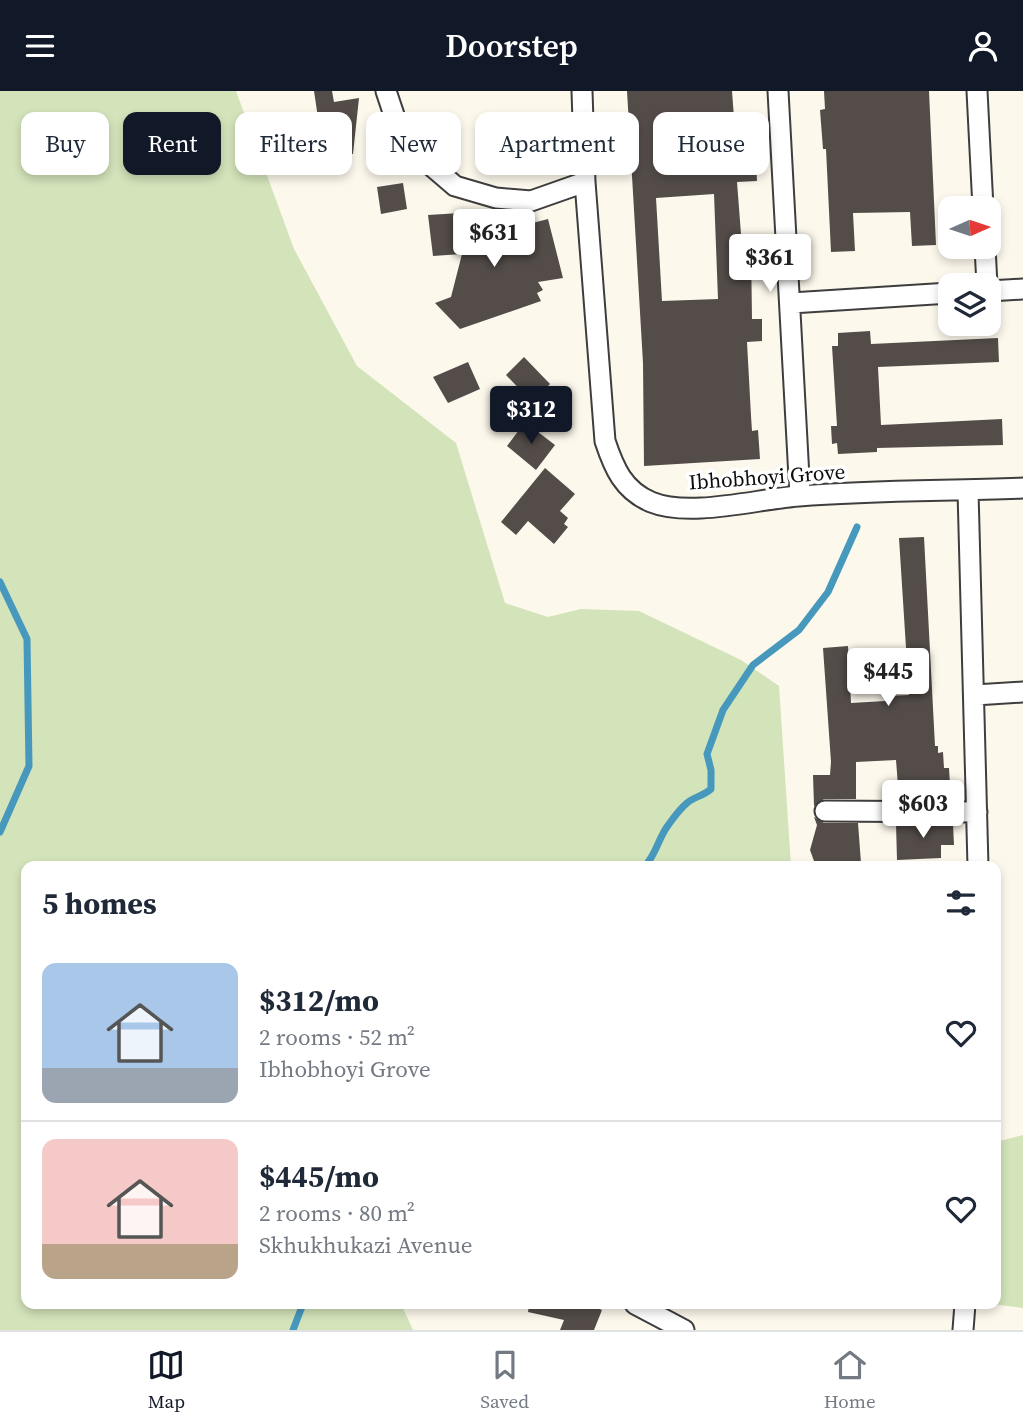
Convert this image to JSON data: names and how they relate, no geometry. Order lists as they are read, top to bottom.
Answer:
{
  "streets": {
    "street": ["Ibhobhoyi Grove"]
  },
  "north": "right",
  "page": {
    "header": "Doorstep",
    "chip": [
      "Buy",
      "Rent",
      "Filters",
      "New",
      "Apartment",
      "House"
    ],
    "price": [
      "$631",
      "$361",
      "$312",
      "$445",
      "$603"
    ],
    "heading": "5 homes",
    "list": [
      {
        "name": "$312/mo",
        "note": "2 rooms · 52 m² · Ibhobhoyi Grove"
      },
      {
        "name": "$445/mo",
        "note": "2 rooms · 80 m² · Skhukhukazi Avenue"
      }
    ],
    "tabs": ["Map", "Saved", "Home"]
  }
}
